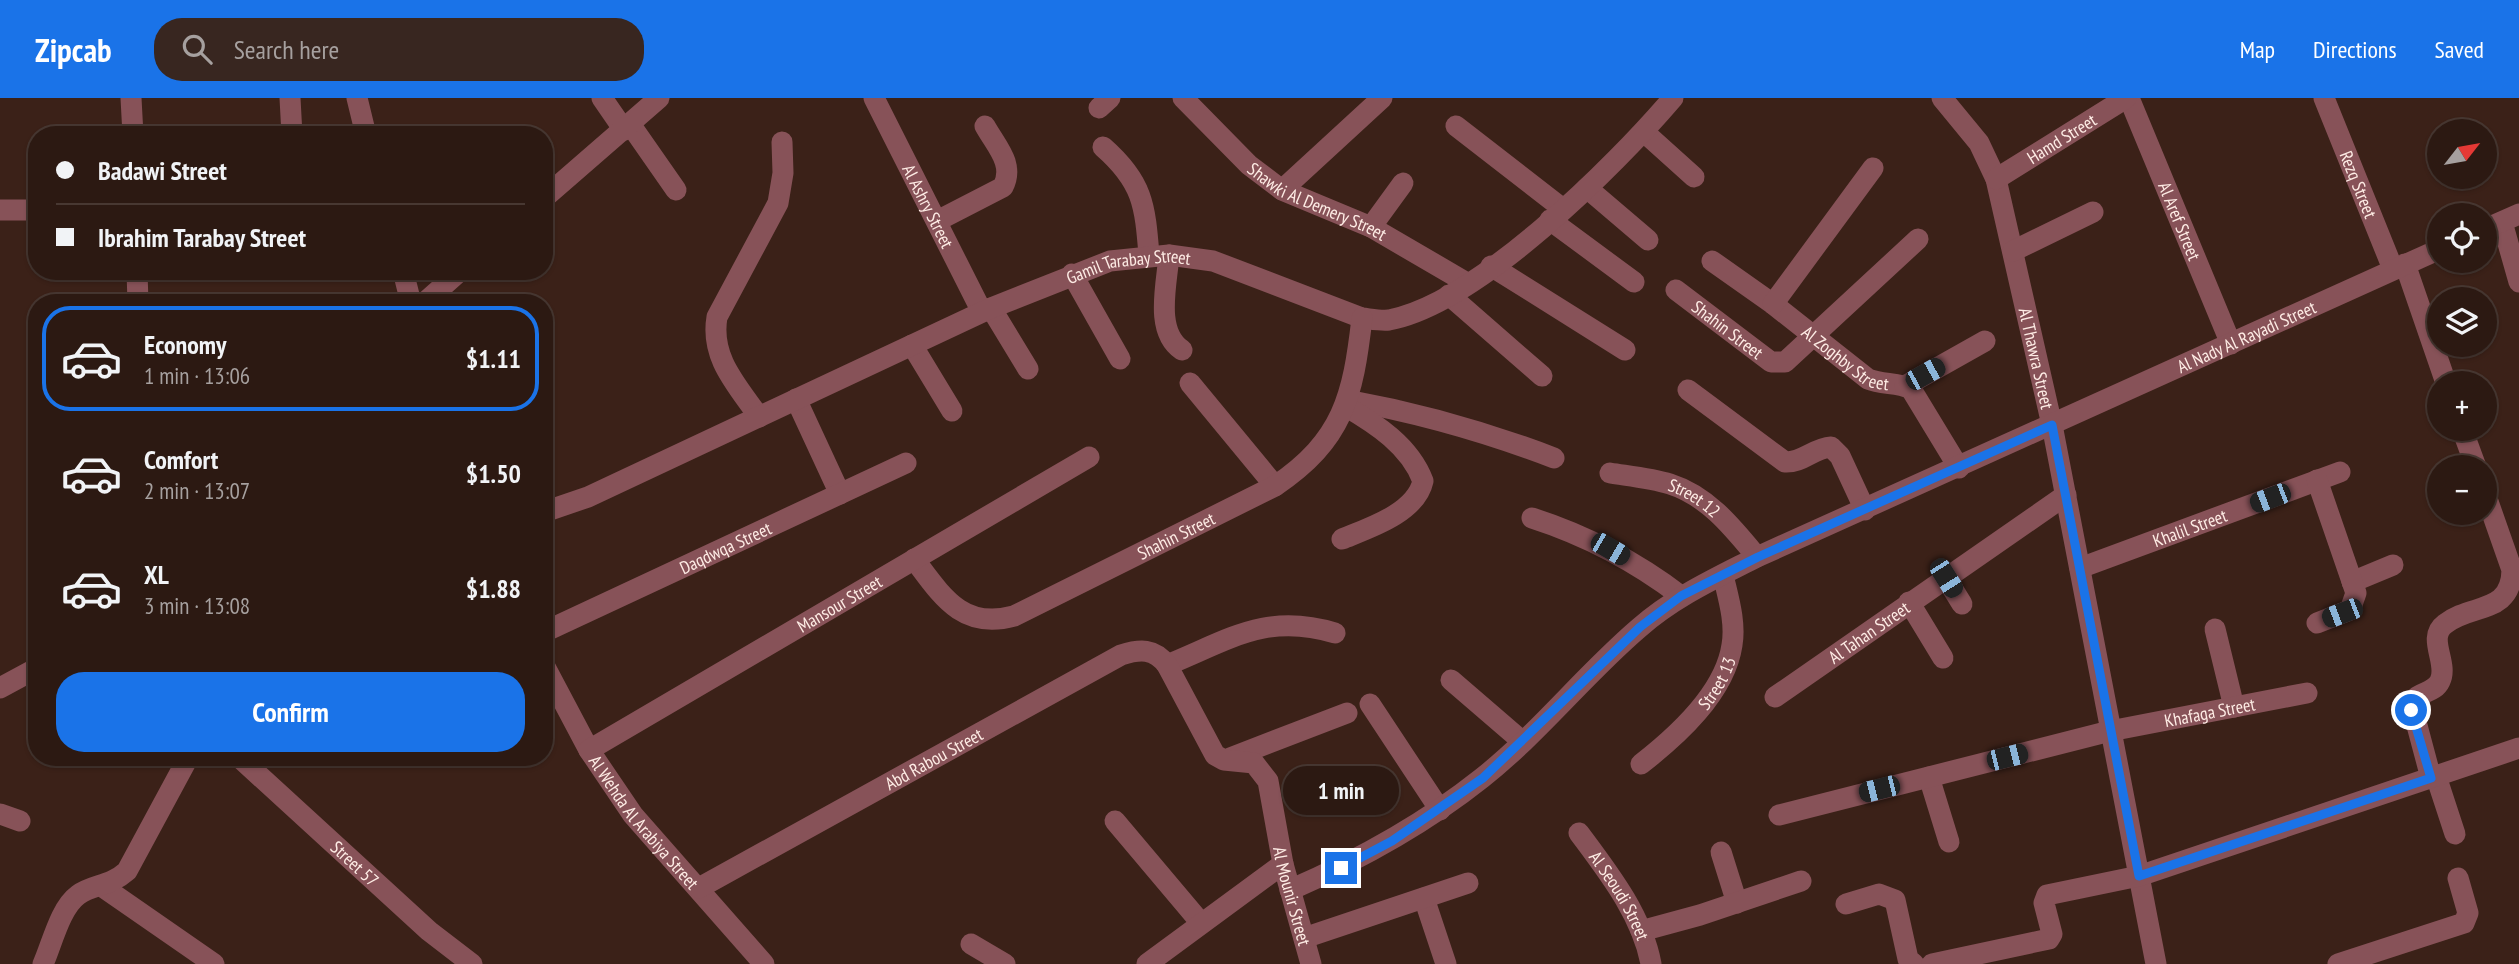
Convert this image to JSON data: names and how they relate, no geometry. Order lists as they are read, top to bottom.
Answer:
{
  "streets": {
    "street": [
      "Hamd Street",
      "Rezq Street",
      "Shawki Al Demery Street",
      "Al Ashry Street",
      "Al Aref Street",
      "Gamil Tarabay Street",
      "Shahin Street",
      "Al Nady Al Rayadi Street",
      "Al Zoghby Street",
      "Al Thawra Street",
      "Street 12",
      "Khalil Street",
      "Daqdwqa Street",
      "Mansour Street",
      "Al Tahan Street",
      "Street 13",
      "Khafaga Street",
      "Abd Rabou Street",
      "Al Wehda Al Arabiya Street",
      "Street 57",
      "Al Mounir Street",
      "Al Seoudi Street"
    ]
  },
  "crossings": [
    ["Hamd Street", "Al Aref Street"],
    ["Hamd Street", "Al Thawra Street"],
    ["Rezq Street", "Al Nady Al Rayadi Street"],
    ["Shawki Al Demery Street", "Gamil Tarabay Street"],
    ["Al Ashry Street", "Gamil Tarabay Street"],
    ["Al Aref Street", "Al Nady Al Rayadi Street"],
    ["Gamil Tarabay Street", "Shahin Street"],
    ["Shahin Street", "Al Zoghby Street"],
    ["Shahin Street", "Mansour Street"],
    ["Al Nady Al Rayadi Street", "Al Zoghby Street"],
    ["Al Nady Al Rayadi Street", "Al Thawra Street"],
    ["Al Nady Al Rayadi Street", "Street 12"],
    ["Al Nady Al Rayadi Street", "Street 13"],
    ["Al Nady Al Rayadi Street", "Al Mounir Street"],
    ["Al Thawra Street", "Khalil Street"],
    ["Al Thawra Street", "Al Tahan Street"],
    ["Al Thawra Street", "Khafaga Street"],
    ["Mansour Street", "Al Wehda Al Arabiya Street"],
    ["Abd Rabou Street", "Al Wehda Al Arabiya Street"]
  ],
  "north": "top right",
  "page": {
    "header": "Zipcab",
    "search": "Search here",
    "nav": ["Map", "Directions", "Saved"],
    "map_buttons": ["+", "−"],
    "banner": ["Badawi Street", "Ibrahim Tarabay Street"],
    "list": [
      {
        "name": "Economy",
        "note": "1 min · 13:06",
        "value": "$1.11"
      },
      {
        "name": "Comfort",
        "note": "2 min · 13:07",
        "value": "$1.50"
      },
      {
        "name": "XL",
        "note": "3 min · 13:08",
        "value": "$1.88"
      }
    ],
    "buttons": "Confirm",
    "bubble": "1 min"
  }
}
